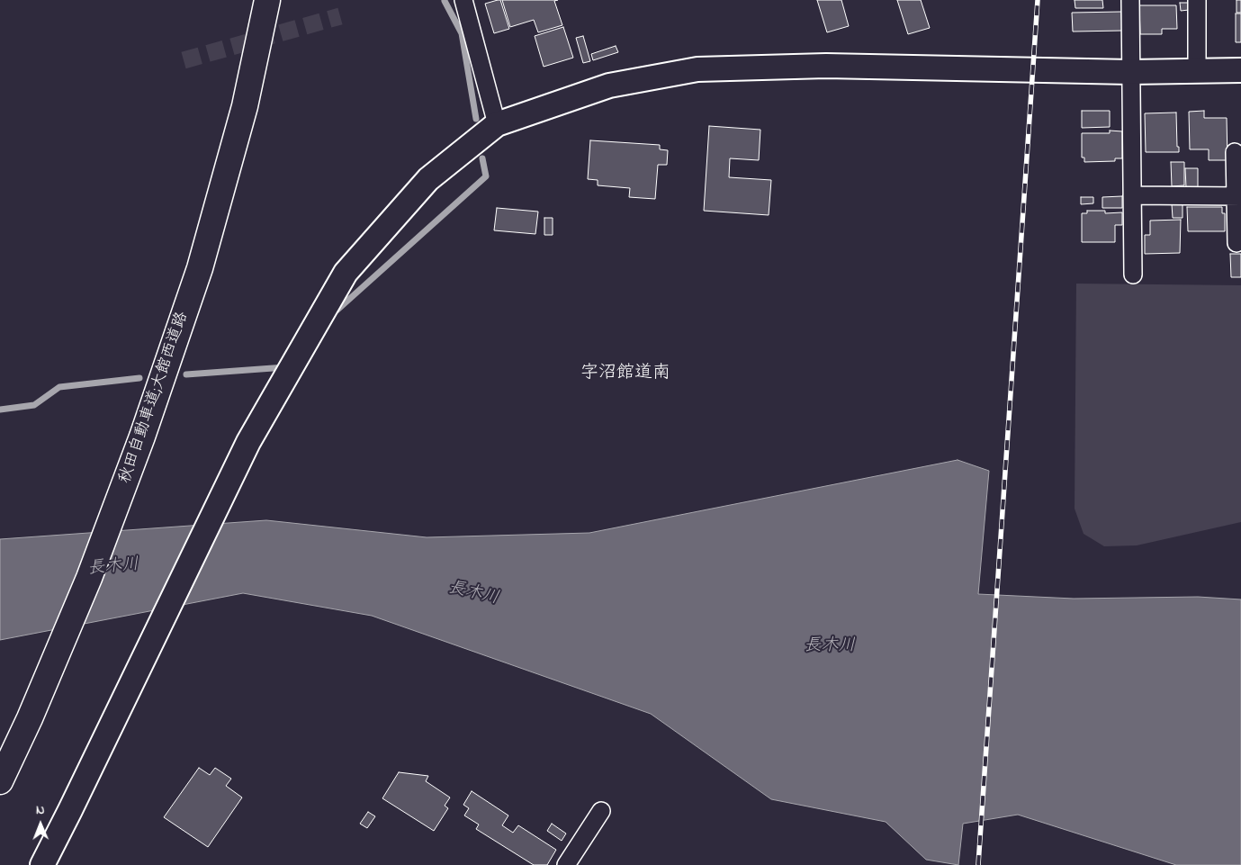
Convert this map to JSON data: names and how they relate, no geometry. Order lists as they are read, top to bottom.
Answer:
{
  "streets": {
    "highway": ["秋田自動車道;大館西道路"]
  },
  "districts": ["字沼館道南"],
  "water": ["長木川"],
  "north": "top"
}
